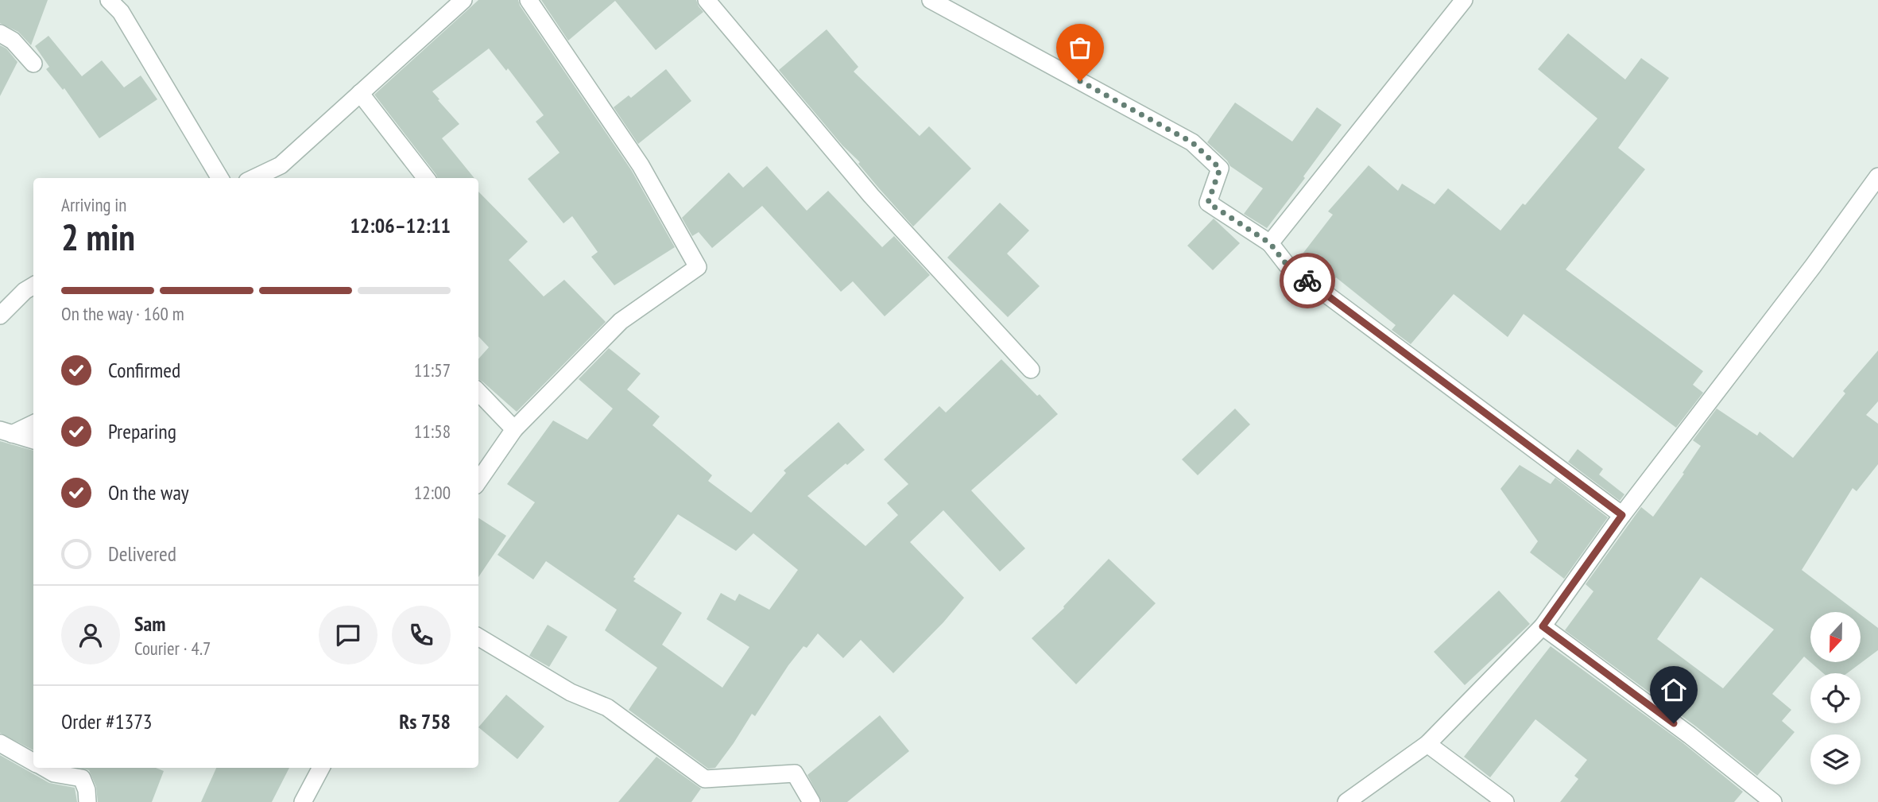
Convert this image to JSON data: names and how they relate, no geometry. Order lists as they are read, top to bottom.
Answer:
{
  "north": "bottom",
  "page": {
    "heading": ["2 min", "Arriving in", "12:06–12:11"],
    "panel": [
      "Sam",
      "Courier · 4.7",
      "Order #1373",
      "Rs 758"
    ],
    "bar": "On the way · 160 m",
    "list": [
      ["Confirmed", "11:57"],
      ["Preparing", "11:58"],
      ["On the way", "12:00"],
      "Delivered"
    ]
  }
}
